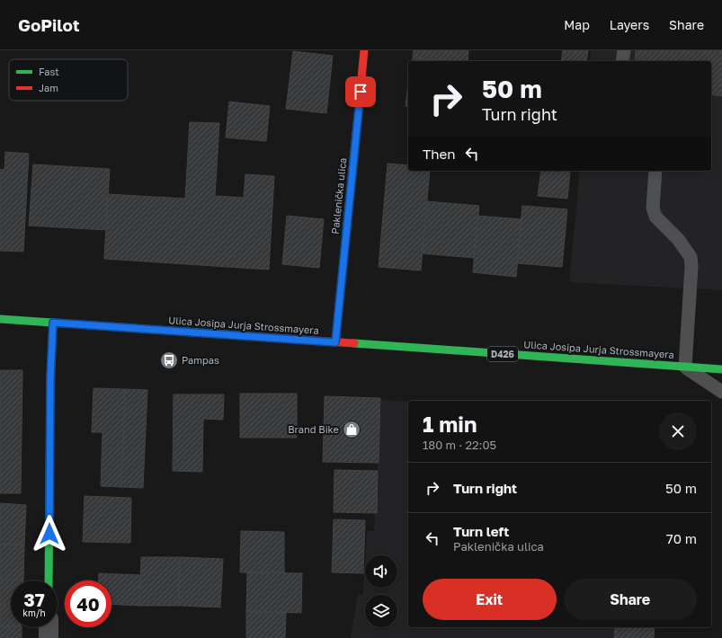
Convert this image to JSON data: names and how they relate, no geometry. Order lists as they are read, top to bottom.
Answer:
{
  "streets": {
    "main road": ["Paklenička ulica", "Ulica Josipa Jurja Strossmayera", "D426"]
  },
  "crossings": [
    ["Paklenička ulica", "Ulica Josipa Jurja Strossmayera"]
  ],
  "places": {
    "bus stop": ["Pampas"],
    "shop": ["Brand Bike"]
  },
  "legend": ["Fast", "Jam"],
  "page": {
    "header": "GoPilot",
    "nav": ["Map", "Layers", "Share"],
    "turn": ["50 m", "Turn right"],
    "then": "Then",
    "heading": ["1 min", "180 m · 22:05"],
    "list": [
      {
        "name": "Turn right",
        "value": "50 m"
      },
      {
        "name": "Turn left",
        "note": "Paklenička ulica",
        "value": "70 m"
      }
    ],
    "buttons": ["Exit", "Share"],
    "speed": "37 km/h",
    "limit": "40"
  }
}
